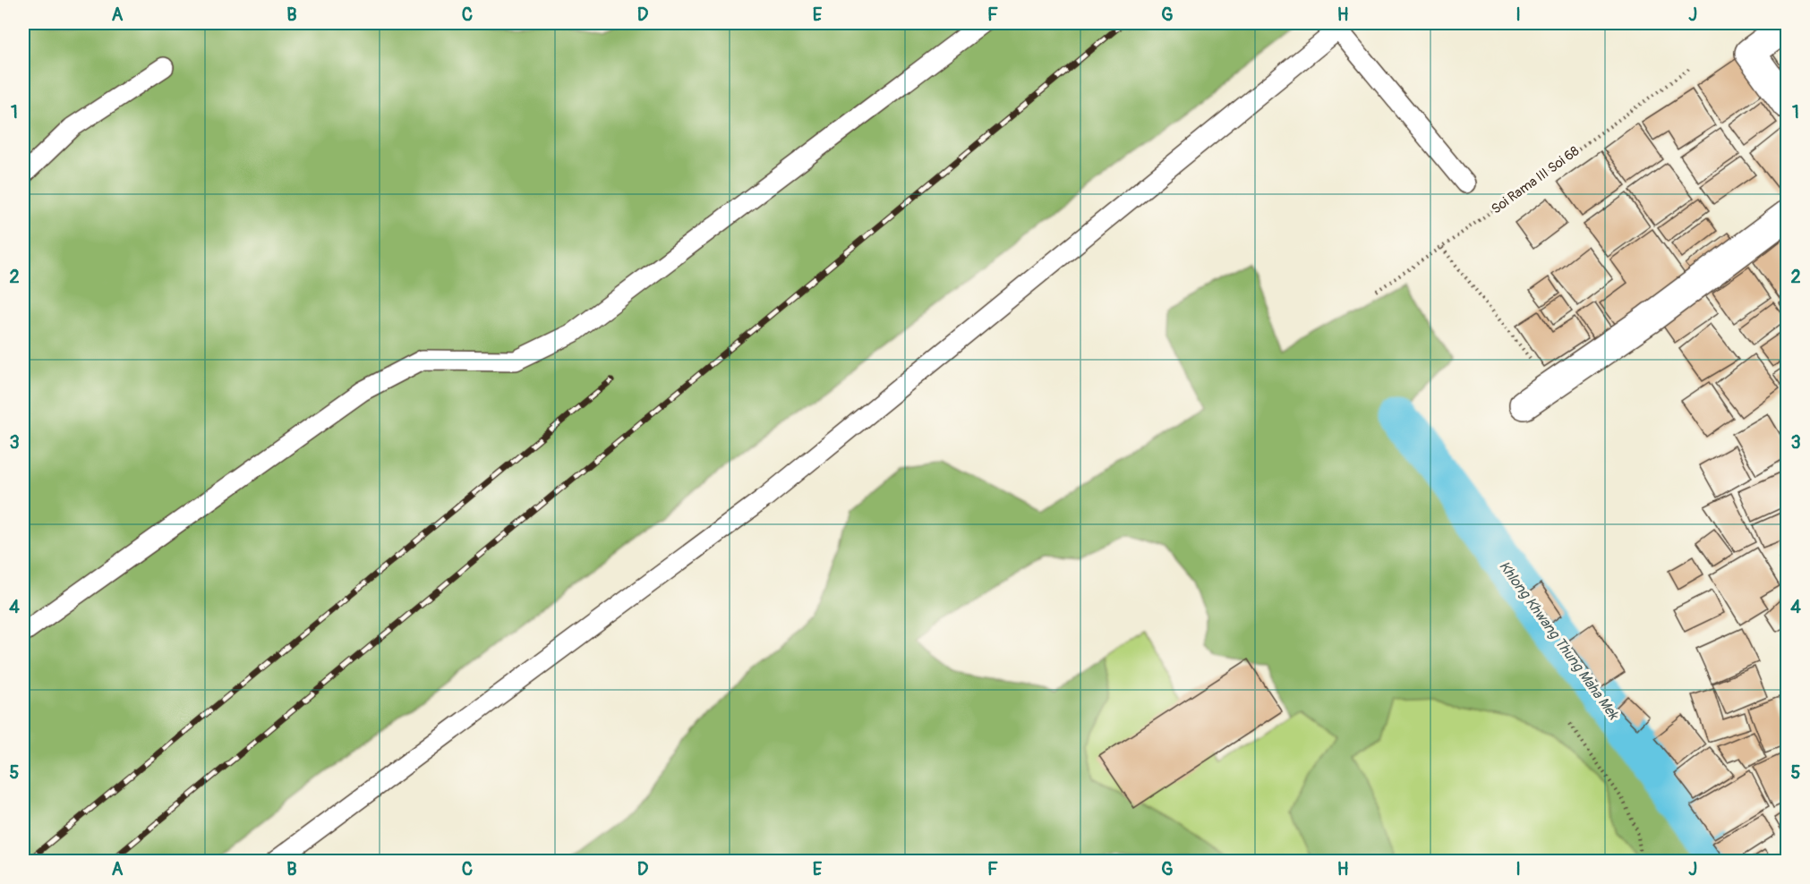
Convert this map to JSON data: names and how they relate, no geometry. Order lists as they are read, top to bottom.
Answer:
{
  "streets": {
    "path": ["Soi Rama III Soi 68"]
  },
  "water": ["Khlong Khwang Thung Maha Mek"],
  "grid": {
    "columns": [
      "A",
      "B",
      "C",
      "D",
      "E",
      "F",
      "G",
      "H",
      "I",
      "J"
    ],
    "rows": [
      "1",
      "2",
      "3",
      "4",
      "5"
    ]
  }
}
